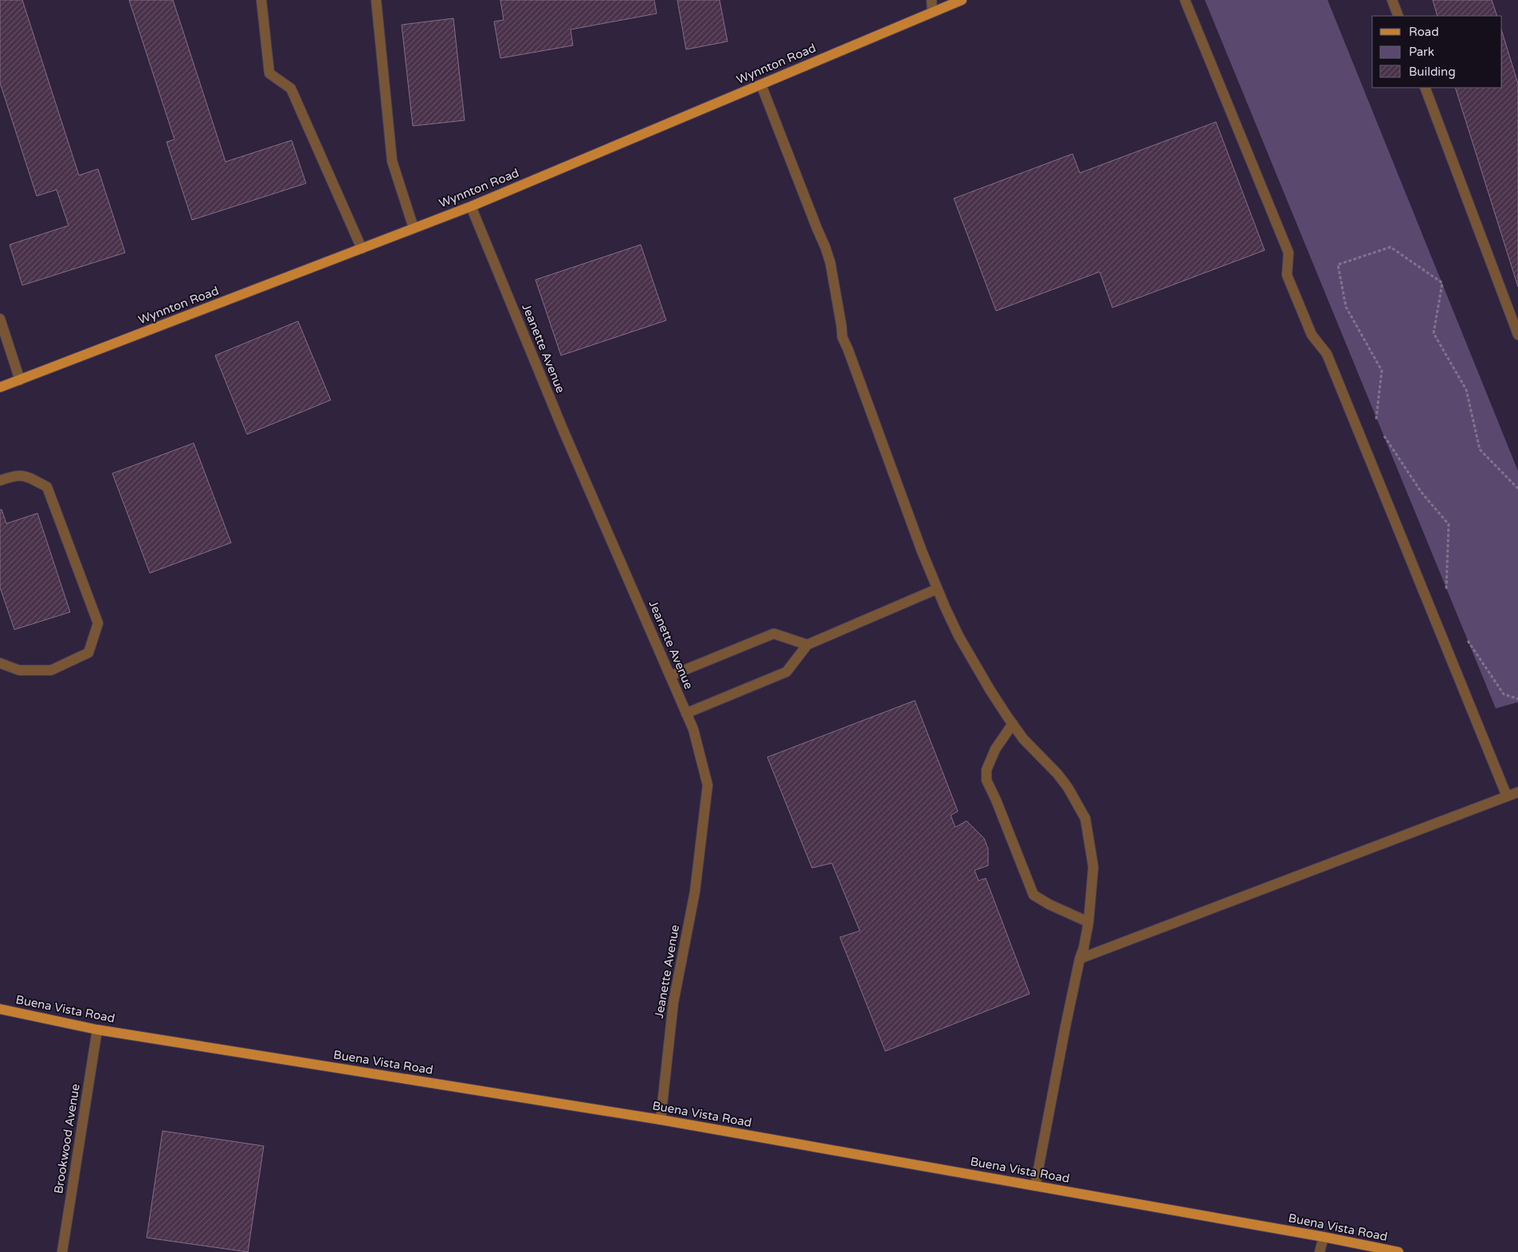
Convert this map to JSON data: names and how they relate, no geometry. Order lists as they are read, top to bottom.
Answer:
{
  "streets": {
    "main road": ["Wynnton Road", "Buena Vista Road"],
    "street": ["Jeanette Avenue", "Brookwood Avenue"]
  },
  "crossings": [
    ["Wynnton Road", "Jeanette Avenue"],
    ["Jeanette Avenue", "Buena Vista Road"],
    ["Buena Vista Road", "Brookwood Avenue"]
  ],
  "legend": ["Road", "Park", "Building"]
}
